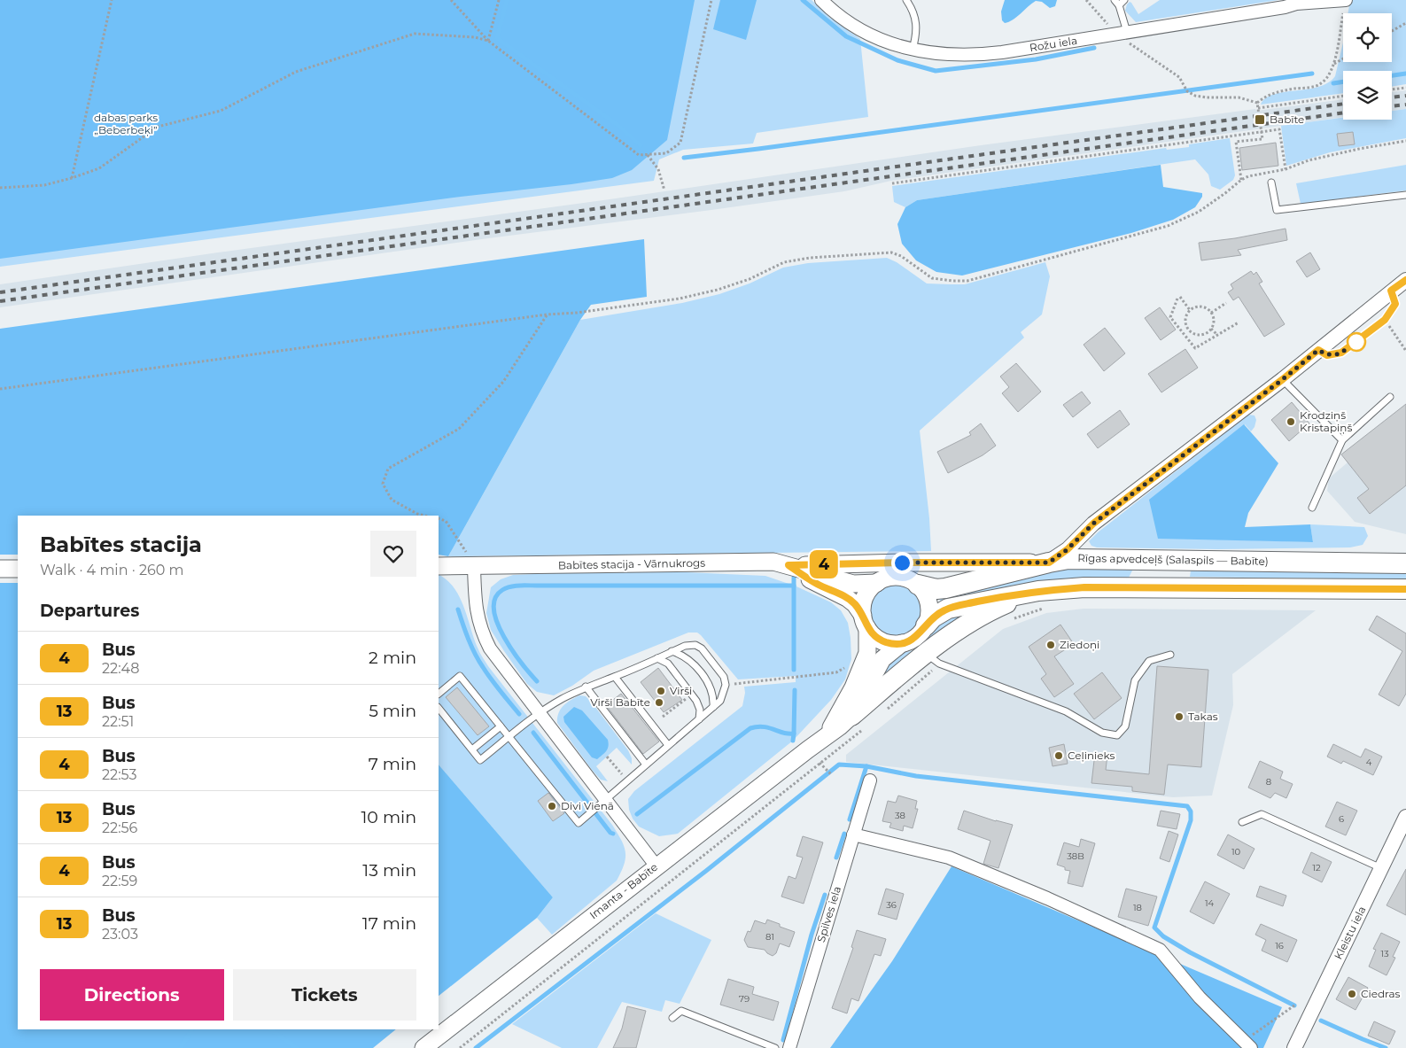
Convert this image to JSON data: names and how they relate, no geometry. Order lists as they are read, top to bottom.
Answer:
{
  "streets": {
    "highway": ["Rīgas apvedceļš (Salaspils — Babīte)"],
    "main road": ["Babītes stacija - Vārnukrogs", "Imanta - Babīte"],
    "street": ["Rožu iela", "Spilves iela", "Kleistu iela"]
  },
  "crossings": [
    ["Rīgas apvedceļš (Salaspils — Babīte)", "Babītes stacija - Vārnukrogs"],
    ["Rīgas apvedceļš (Salaspils — Babīte)", "Imanta - Babīte"],
    ["Babītes stacija - Vārnukrogs", "Imanta - Babīte"]
  ],
  "parks": ["dabas parks „Beberbeķi”"],
  "places": {
    "transit": ["Babīte"],
    "other": [
      "Krodziņš Kristapiņš",
      "Ziedoņi",
      "Virši",
      "Virši Babīte",
      "Takas",
      "Ceļinieks",
      "Divi Vienā",
      "Ciedras"
    ]
  },
  "lines": ["bus line 4"],
  "house_numbers": [
    "4",
    "8",
    "38",
    "6",
    "10",
    "38B",
    "12",
    "14",
    "36",
    "18",
    "81",
    "16",
    "13",
    "79"
  ],
  "page": {
    "on_map": "4",
    "heading": [
      ["Babītes stacija", "Walk · 4 min · 260 m"],
      "Departures"
    ],
    "list": [
      {
        "mark": "4",
        "name": "Bus",
        "note": "22:48",
        "value": "2 min"
      },
      {
        "mark": "13",
        "name": "Bus",
        "note": "22:51",
        "value": "5 min"
      },
      {
        "mark": "4",
        "name": "Bus",
        "note": "22:53",
        "value": "7 min"
      },
      {
        "mark": "13",
        "name": "Bus",
        "note": "22:56",
        "value": "10 min"
      },
      {
        "mark": "4",
        "name": "Bus",
        "note": "22:59",
        "value": "13 min"
      },
      {
        "mark": "13",
        "name": "Bus",
        "note": "23:03",
        "value": "17 min"
      }
    ],
    "buttons": ["Directions", "Tickets"]
  }
}
